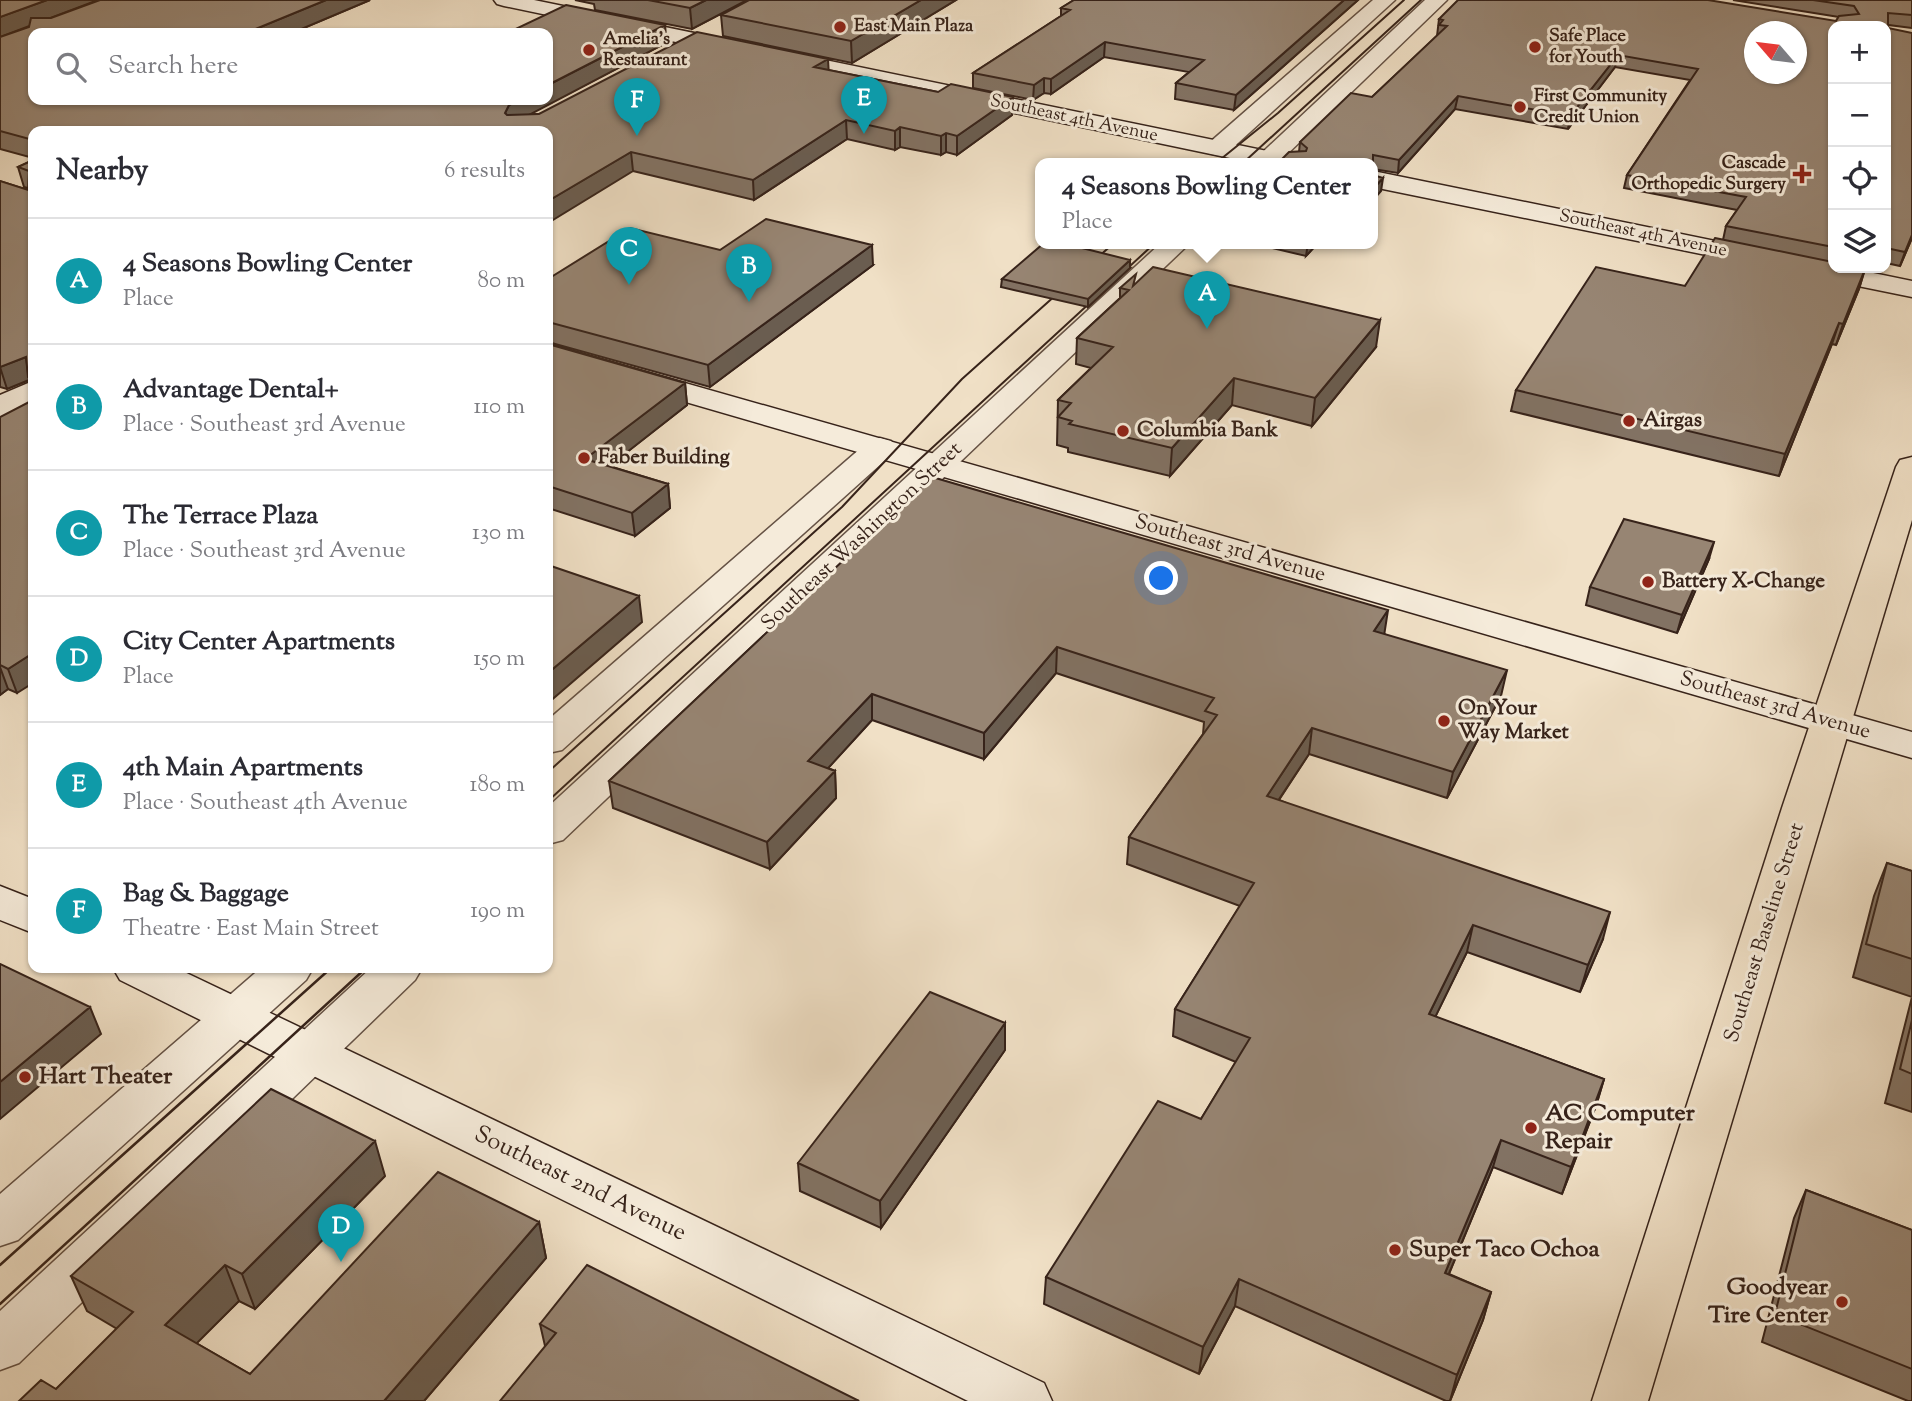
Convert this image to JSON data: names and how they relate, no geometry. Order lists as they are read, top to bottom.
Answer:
{
  "streets": {
    "highway": ["Southeast Baseline Street"],
    "street": [
      "Southeast 4th Avenue",
      "Southeast Washington Street",
      "Southeast 3rd Avenue",
      "Southeast 2nd Avenue"
    ]
  },
  "crossings": [
    ["Southeast Washington Street", "Southeast 3rd Avenue"],
    ["Southeast 3rd Avenue", "Southeast Baseline Street"]
  ],
  "places": {
    "other": [
      "East Main Plaza",
      "Safe Place for Youth",
      "Amelia's Restaurant",
      "First Community Credit Union",
      "Airgas",
      "Columbia Bank",
      "Faber Building",
      "Battery X-Change",
      "On Your Way Market",
      "Hart Theater",
      "AC Computer Repair",
      "Super Taco Ochoa",
      "Goodyear Tire Center"
    ],
    "health": ["Cascade Orthopedic Surgery"]
  },
  "north": "top left",
  "page": {
    "map_buttons": ["+", "−"],
    "search": "Search here",
    "pins": [
      "E",
      "F",
      "C",
      "B",
      "A",
      "D"
    ],
    "heading": ["Nearby", "6 results"],
    "popup": ["4 Seasons Bowling Center", "Place"],
    "list": [
      {
        "mark": "A",
        "name": "4 Seasons Bowling Center",
        "note": "Place",
        "value": "80 m"
      },
      {
        "mark": "B",
        "name": "Advantage Dental+",
        "note": "Place · Southeast 3rd Avenue",
        "value": "110 m"
      },
      {
        "mark": "C",
        "name": "The Terrace Plaza",
        "note": "Place · Southeast 3rd Avenue",
        "value": "130 m"
      },
      {
        "mark": "D",
        "name": "City Center Apartments",
        "note": "Place",
        "value": "150 m"
      },
      {
        "mark": "E",
        "name": "4th Main Apartments",
        "note": "Place · Southeast 4th Avenue",
        "value": "180 m"
      },
      {
        "mark": "F",
        "name": "Bag & Baggage",
        "note": "Theatre · East Main Street",
        "value": "190 m"
      }
    ]
  }
}
